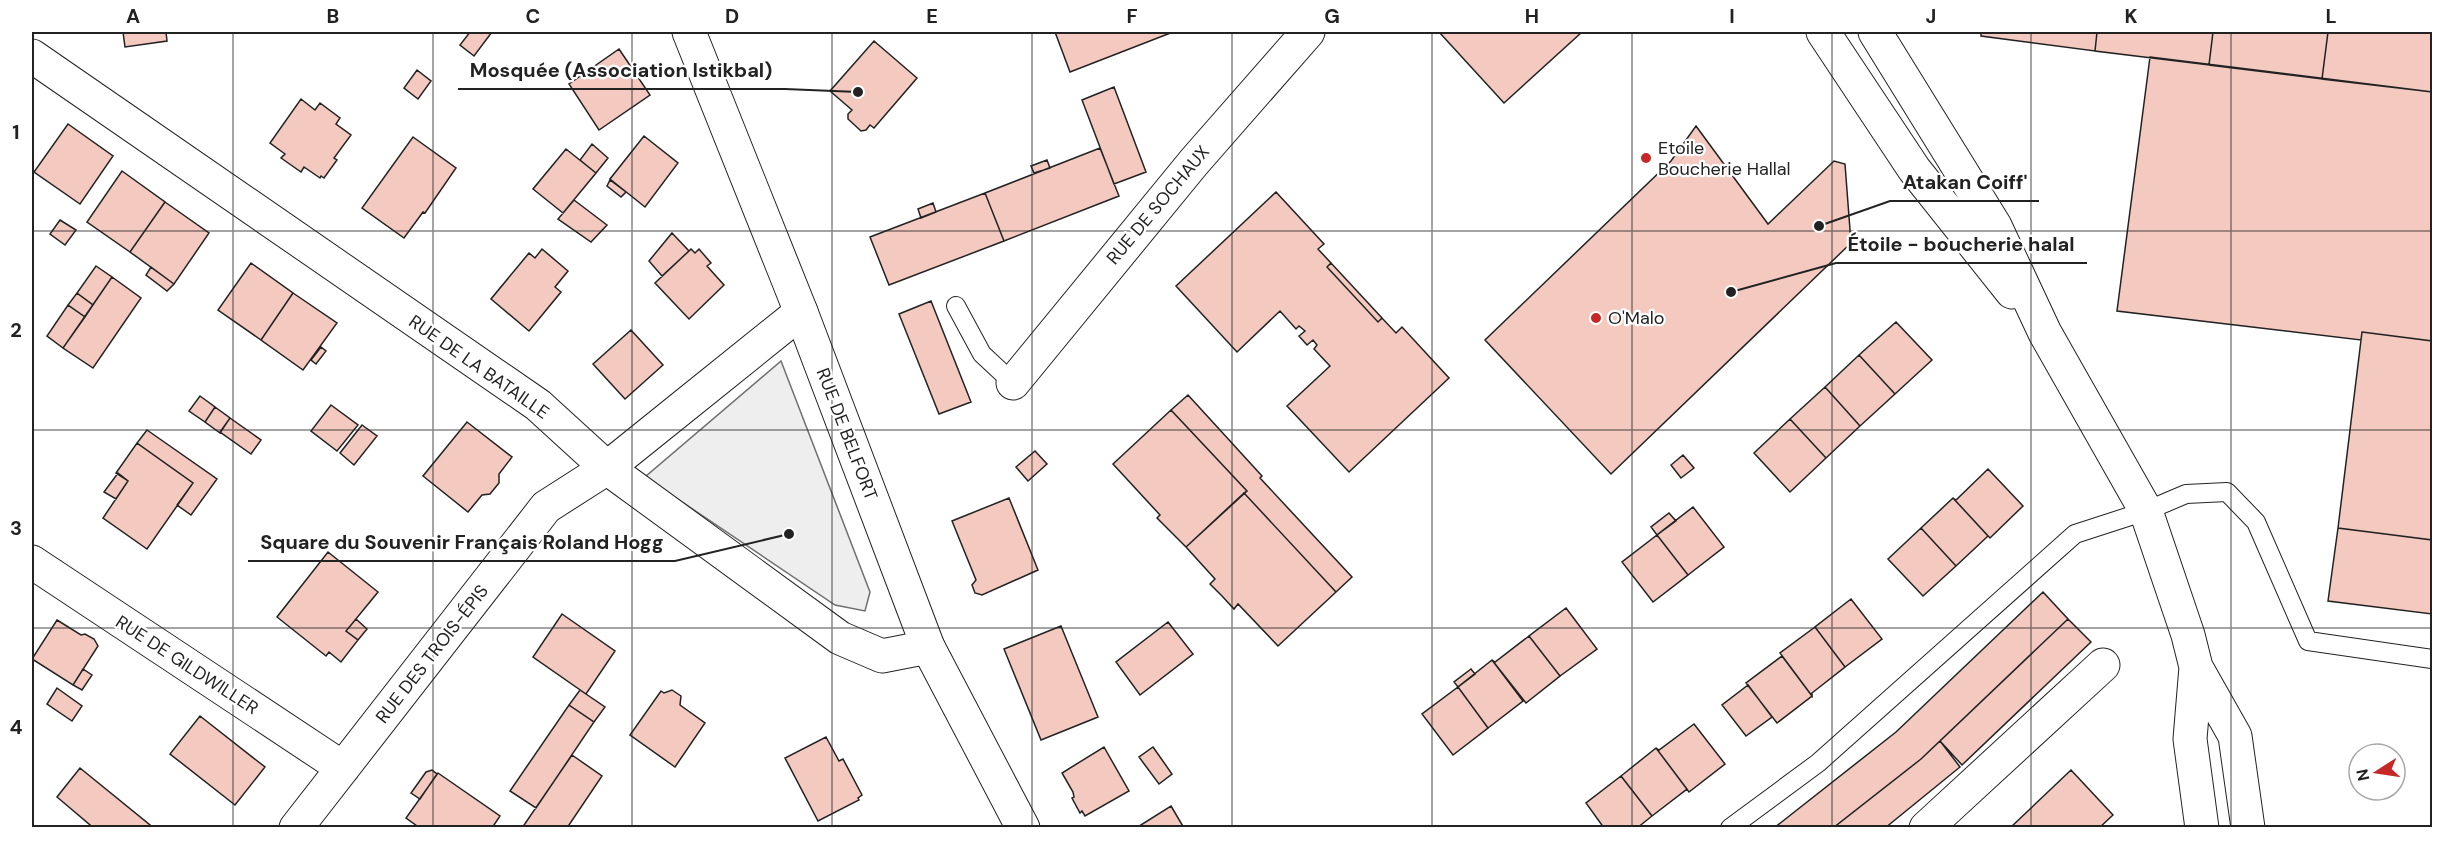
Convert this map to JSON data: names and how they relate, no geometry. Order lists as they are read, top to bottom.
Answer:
{
  "streets": {
    "street": [
      "RUE DE SOCHAUX",
      "RUE DE LA BATAILLE",
      "RUE DE BELFORT",
      "RUE DES TROIS-ÉPIS",
      "RUE DE GILDWILLER"
    ]
  },
  "crossings": [
    ["RUE DE LA BATAILLE", "RUE DE BELFORT"],
    ["RUE DE LA BATAILLE", "RUE DES TROIS-ÉPIS"],
    ["RUE DE BELFORT", "RUE DES TROIS-ÉPIS"],
    ["RUE DES TROIS-ÉPIS", "RUE DE GILDWILLER"]
  ],
  "places": [
    "Mosquée (Association Istikbal)",
    "Etoile Boucherie Hallal",
    "Atakan Coiff'",
    "Étoile - boucherie halal",
    "O'Malo",
    "Square du Souvenir Français Roland Hogg"
  ],
  "north": "left",
  "grid": {
    "columns": [
      "A",
      "B",
      "C",
      "D",
      "E",
      "F",
      "G",
      "H",
      "I",
      "J",
      "K",
      "L"
    ],
    "rows": [
      "1",
      "2",
      "3",
      "4"
    ]
  }
}
